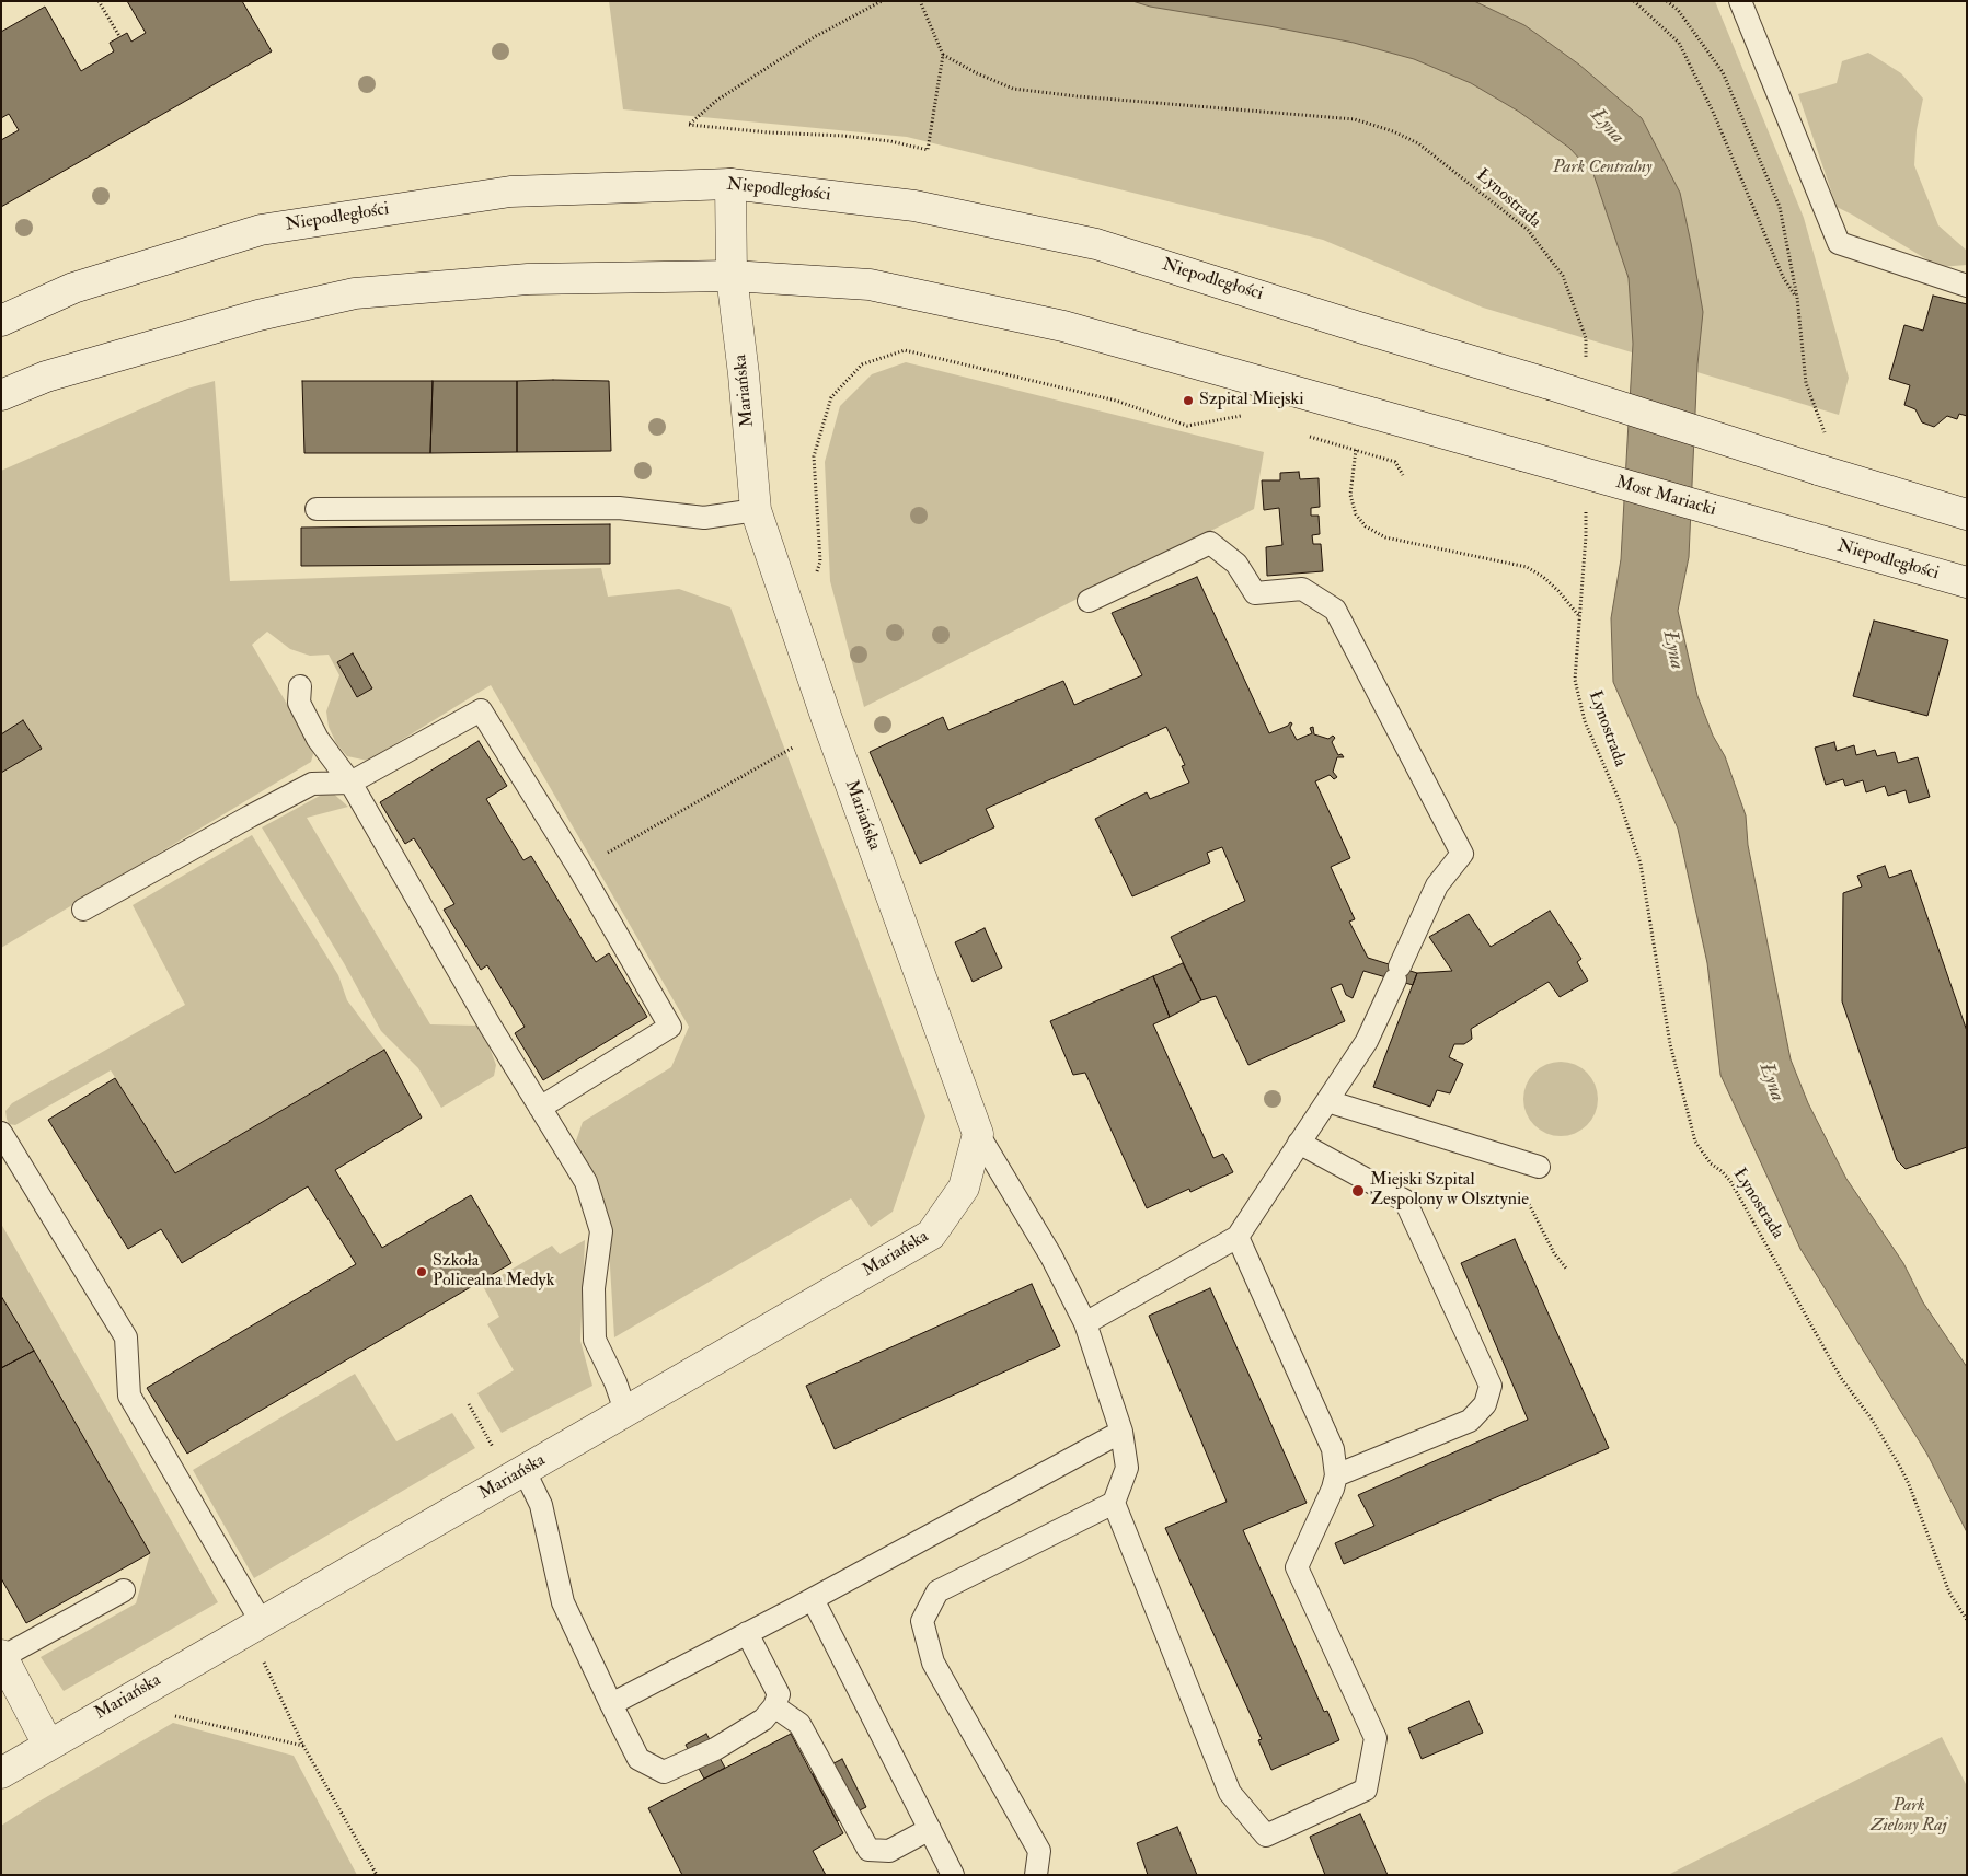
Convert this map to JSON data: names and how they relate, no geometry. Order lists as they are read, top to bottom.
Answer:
{
  "streets": {
    "street": ["Niepodległości", "Mariańska", "Most Mariacki"],
    "path": ["Łynostrada"]
  },
  "crossings": [
    ["Niepodległości", "Mariańska"],
    ["Niepodległości", "Most Mariacki"],
    ["Mariańska", "Most Mariacki"]
  ],
  "water": ["Łyna"],
  "parks": ["Park Centralny", "Park Zielony Raj"],
  "places": ["Szpital Miejski", "Miejski Szpital Zespolony w Olsztynie", "Szkoła Policealna Medyk"]
}
